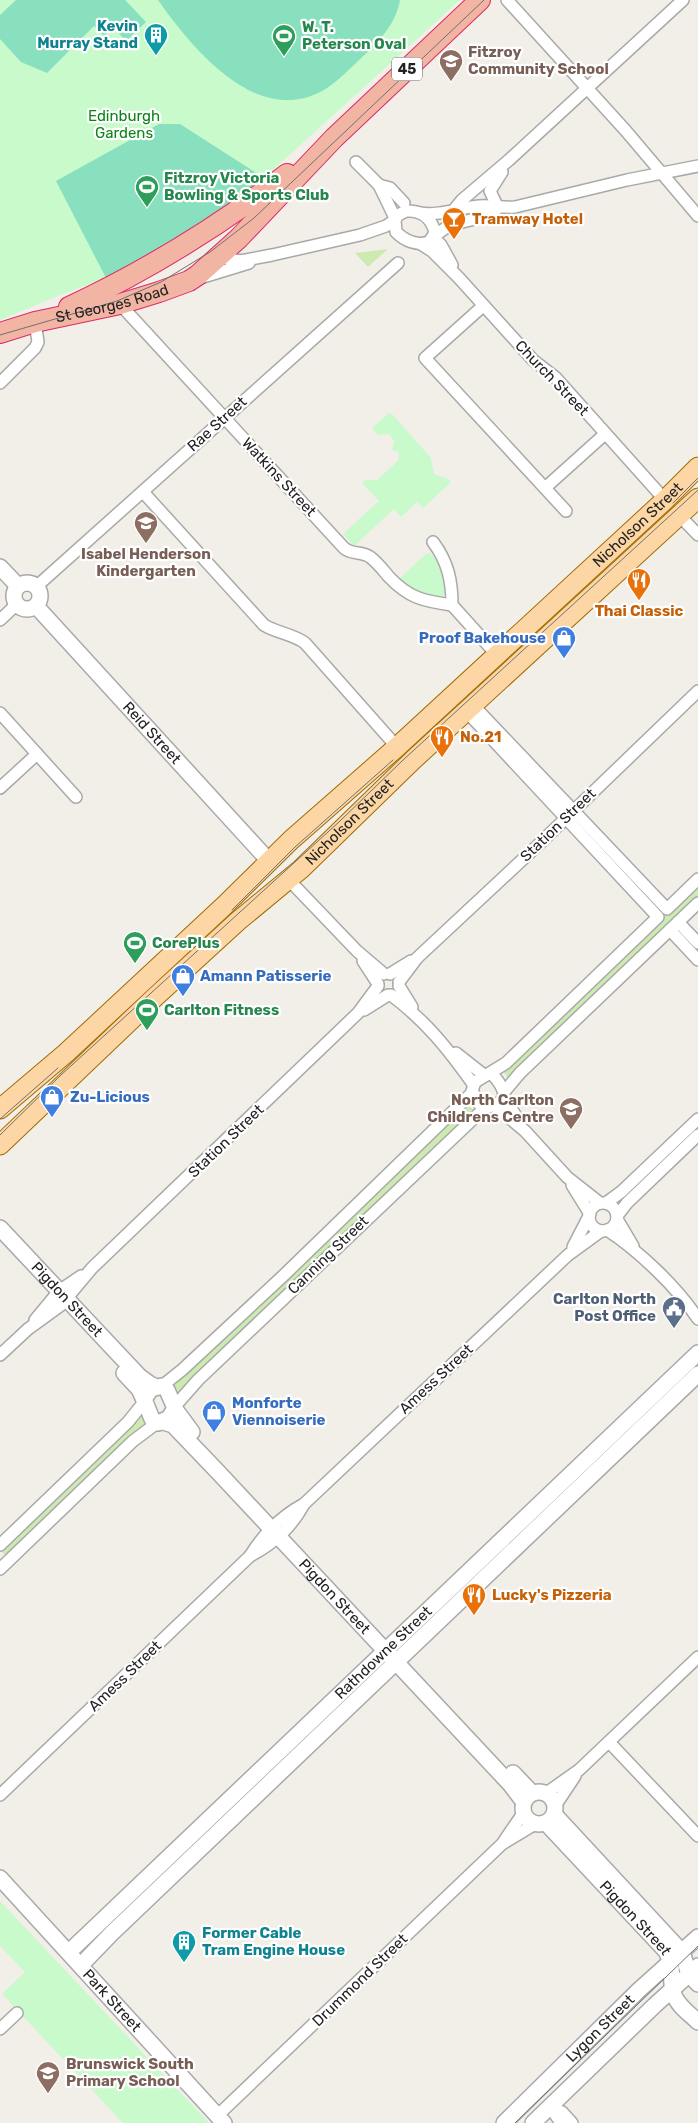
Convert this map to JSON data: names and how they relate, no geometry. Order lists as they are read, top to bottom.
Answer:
{
  "streets": {
    "highway": ["45", "St Georges Road"],
    "main road": ["Nicholson Street"],
    "street": [
      "Church Street",
      "Rae Street",
      "Watkins Street",
      "Reid Street",
      "Station Street",
      "Canning Street",
      "Pigdon Street",
      "Amess Street",
      "Rathdowne Street",
      "Drummond Street",
      "Park Street",
      "Lygon Street"
    ]
  },
  "crossings": [
    ["45", "St Georges Road"],
    ["St Georges Road", "Watkins Street"],
    ["Church Street", "Nicholson Street"],
    ["Rae Street", "Watkins Street"],
    ["Rae Street", "Reid Street"],
    ["Nicholson Street", "Reid Street"],
    ["Station Street", "Pigdon Street"],
    ["Canning Street", "Pigdon Street"],
    ["Pigdon Street", "Amess Street"],
    ["Pigdon Street", "Rathdowne Street"],
    ["Pigdon Street", "Drummond Street"],
    ["Pigdon Street", "Lygon Street"],
    ["Rathdowne Street", "Park Street"],
    ["Drummond Street", "Park Street"]
  ],
  "parks": ["Edinburgh Gardens"],
  "places": {
    "building": ["Kevin Murray Stand", "Former Cable Tram Engine House"],
    "sports": [
      "W. T. Peterson Oval",
      "Fitzroy Victoria Bowling & Sports Club",
      "CorePlus",
      "Carlton Fitness"
    ],
    "school or university": [
      "Fitzroy Community School",
      "Isabel Henderson Kindergarten",
      "North Carlton Childrens Centre",
      "Brunswick South Primary School"
    ],
    "bar": ["Tramway Hotel"],
    "restaurant": ["Thai Classic", "No.21", "Lucky's Pizzeria"],
    "shop": [
      "Proof Bakehouse",
      "Amann Patisserie",
      "Zu-Licious",
      "Monforte Viennoiserie"
    ],
    "public building": ["Carlton North Post Office"]
  }
}
